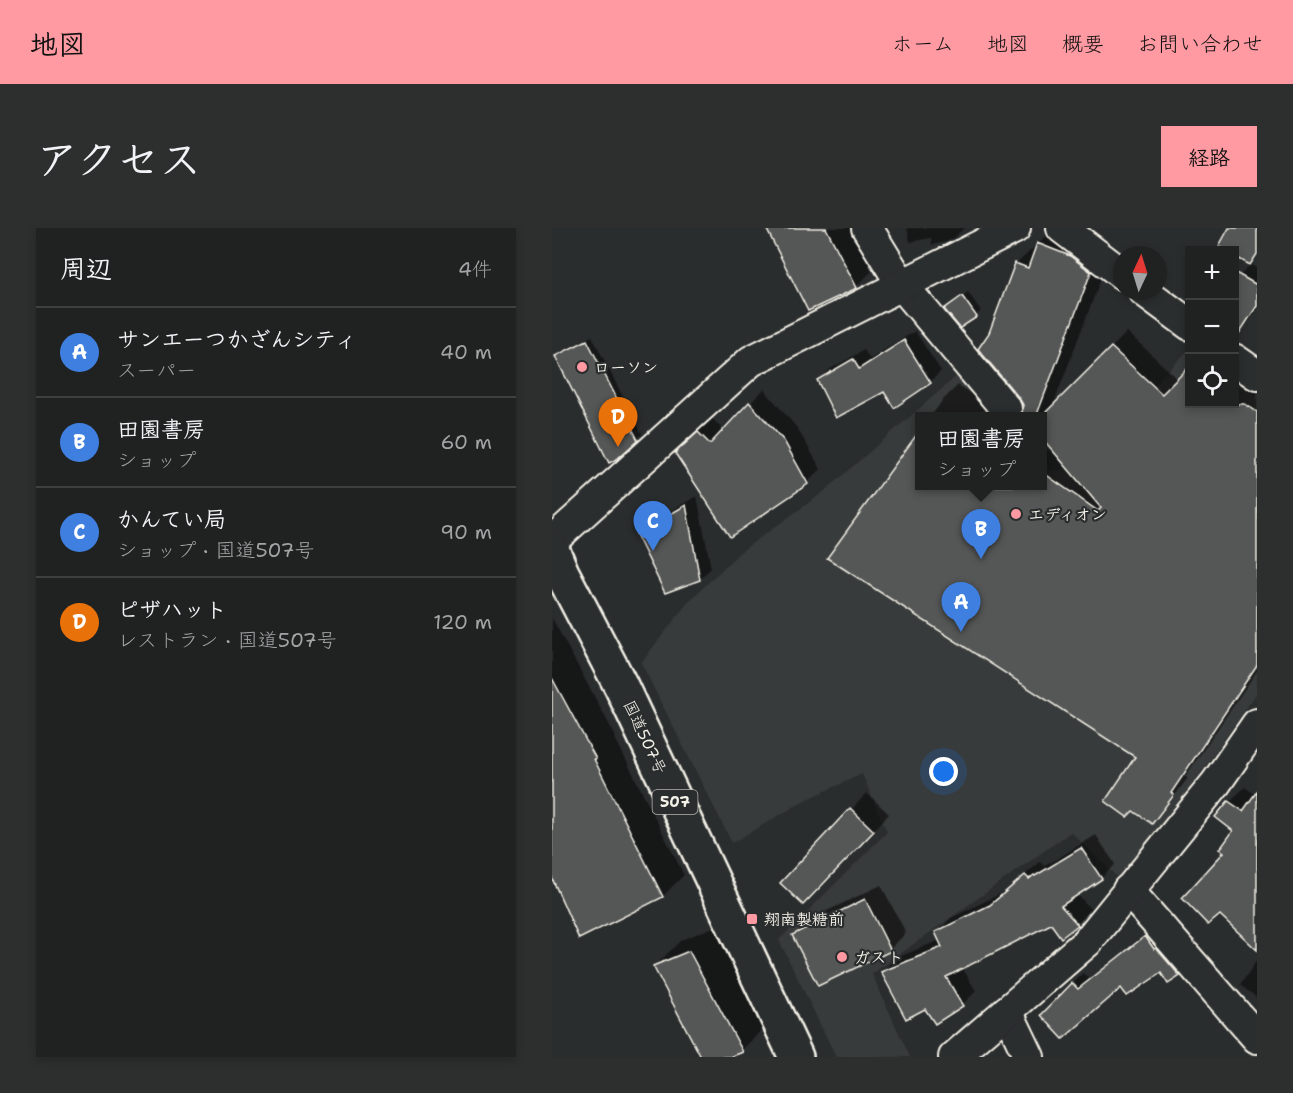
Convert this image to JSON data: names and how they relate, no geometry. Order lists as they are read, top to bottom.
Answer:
{
  "streets": {
    "highway": ["国道507号", "507"]
  },
  "places": {
    "other": ["ローソン", "エディオン", "ガスト"],
    "transit": ["翔南製糖前"]
  },
  "north": "top",
  "page": {
    "header": "地図",
    "nav": [
      "ホーム",
      "地図",
      "概要",
      "お問い合わせ"
    ],
    "title": "アクセス",
    "buttons": "経路",
    "heading": ["周辺", "4件"],
    "map_buttons": ["+", "−"],
    "list": [
      {
        "mark": "A",
        "name": "サンエーつかざんシティ",
        "note": "スーパー",
        "value": "40 m"
      },
      {
        "mark": "B",
        "name": "田園書房",
        "note": "ショップ",
        "value": "60 m"
      },
      {
        "mark": "C",
        "name": "かんてい局",
        "note": "ショップ · 国道507号",
        "value": "90 m"
      },
      {
        "mark": "D",
        "name": "ピザハット",
        "note": "レストラン · 国道507号",
        "value": "120 m"
      }
    ],
    "pins": [
      "D",
      "C",
      "B",
      "A"
    ],
    "popup": ["田園書房", "ショップ"]
  }
}
